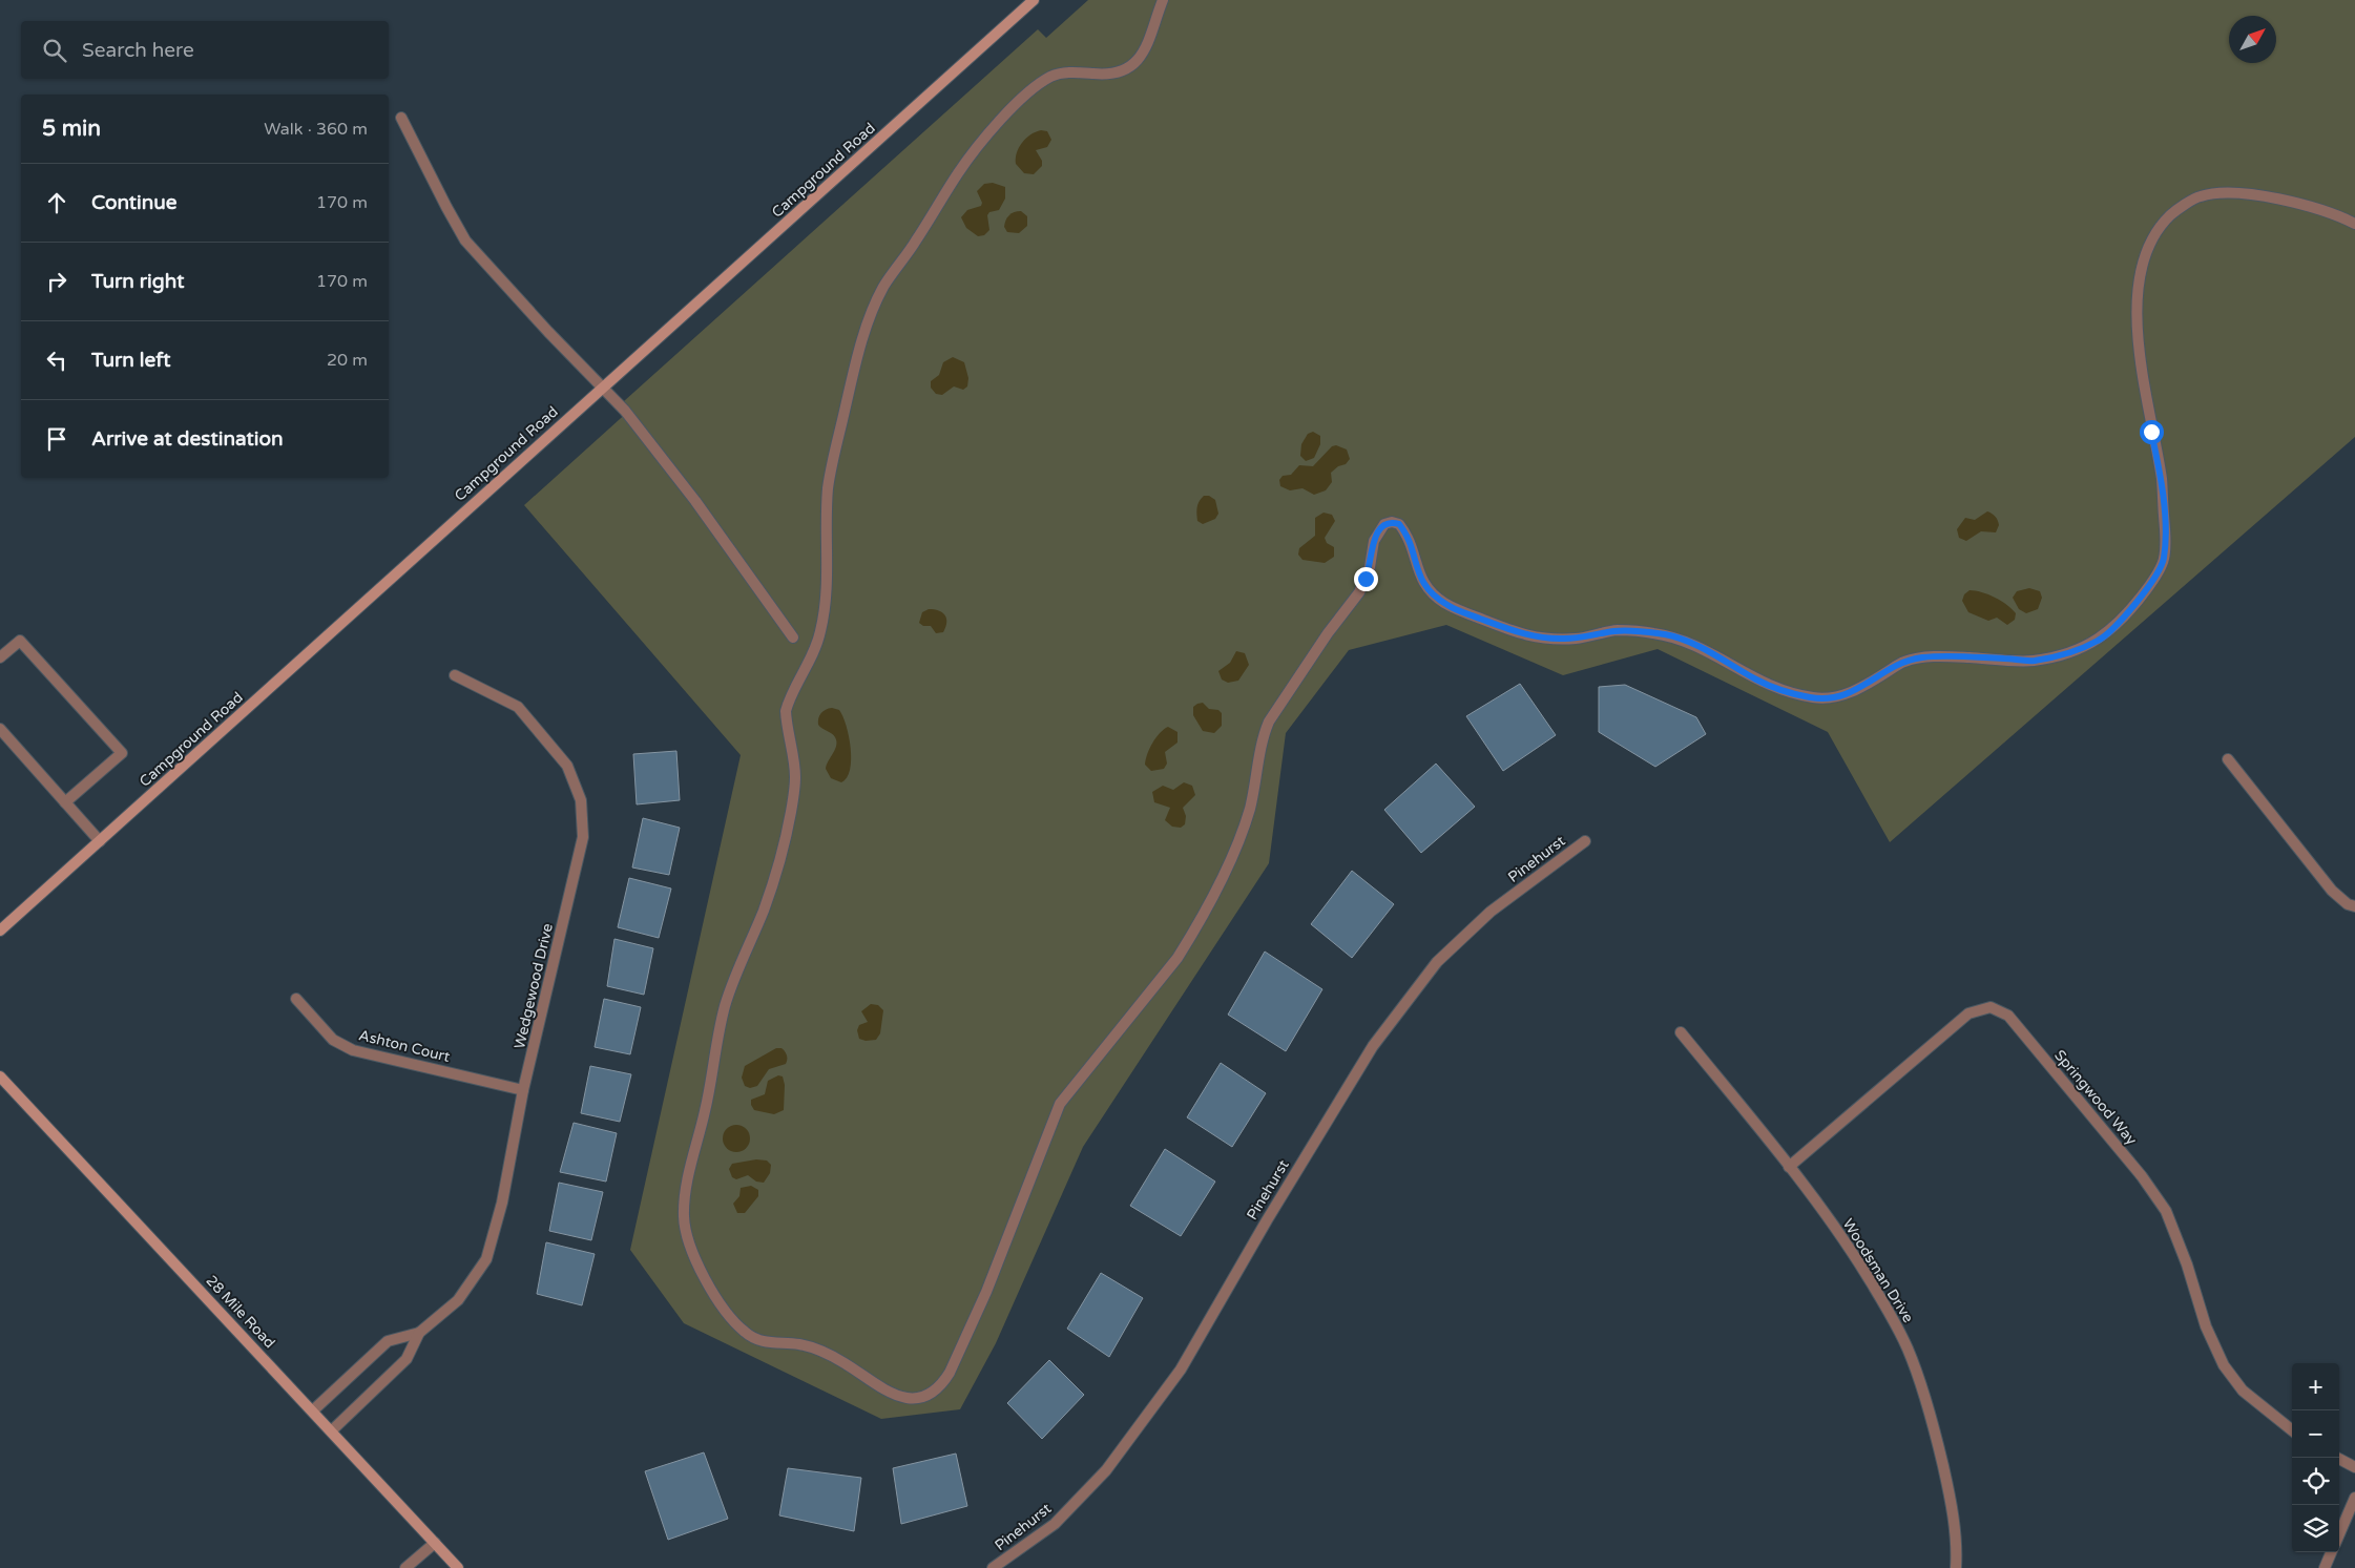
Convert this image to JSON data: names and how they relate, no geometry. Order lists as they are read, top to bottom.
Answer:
{
  "streets": {
    "street": [
      "Campground Road",
      "Pinehurst",
      "Wedgewood Drive",
      "Ashton Court",
      "Springwood Way",
      "Woodsman Drive",
      "28 Mile Road"
    ]
  },
  "crossings": [
    ["Wedgewood Drive", "Ashton Court"],
    ["Wedgewood Drive", "28 Mile Road"],
    ["Springwood Way", "Woodsman Drive"]
  ],
  "north": "top right",
  "page": {
    "search": "Search here",
    "heading": ["5 min", "Walk · 360 m"],
    "list": [
      ["Continue", "170 m"],
      ["Turn right", "170 m"],
      ["Turn left", "20 m"],
      "Arrive at destination"
    ],
    "map_buttons": ["+", "−"]
  }
}
